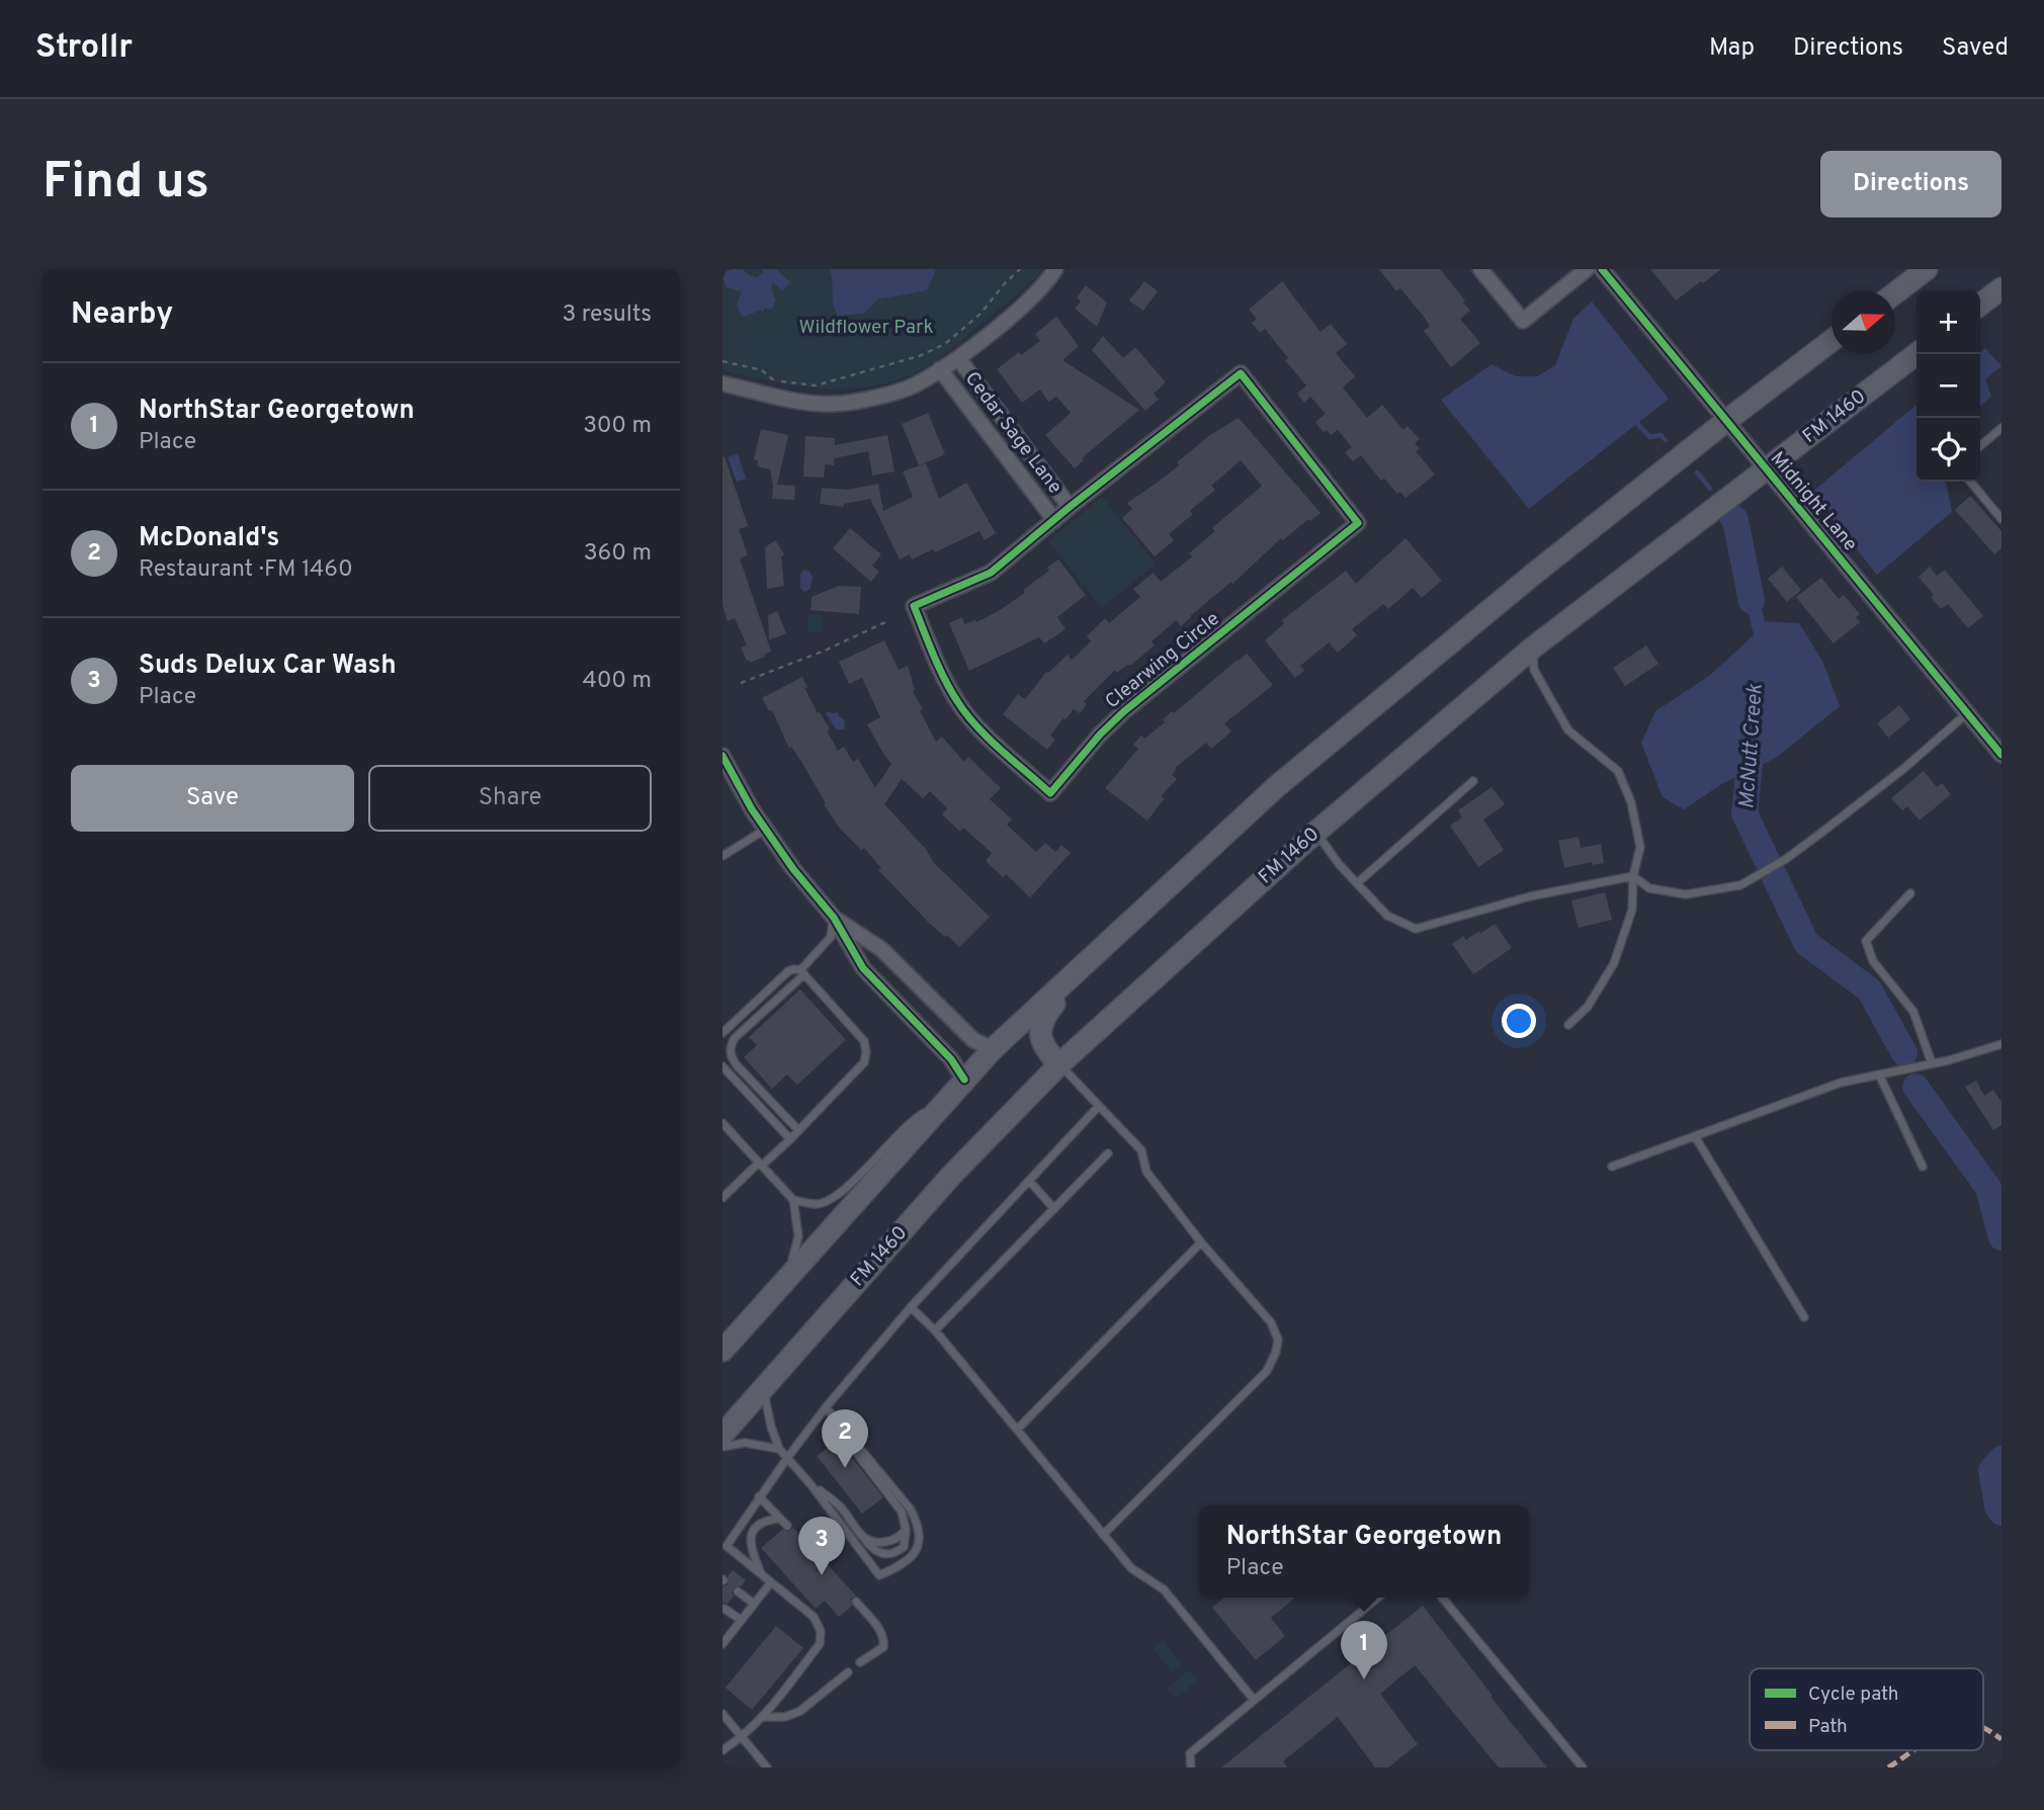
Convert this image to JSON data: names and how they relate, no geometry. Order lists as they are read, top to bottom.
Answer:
{
  "streets": {
    "main road": ["FM 1460"],
    "street": ["Cedar Sage Lane", "Midnight Lane", "Clearwing Circle"]
  },
  "crossings": [
    ["FM 1460", "Midnight Lane"],
    ["Cedar Sage Lane", "Clearwing Circle"]
  ],
  "water": ["McNutt Creek"],
  "parks": ["Wildflower Park"],
  "legend": ["Cycle path", "Path"],
  "north": "right",
  "page": {
    "header": "Strollr",
    "nav": ["Map", "Directions", "Saved"],
    "buttons": [
      "Directions",
      ["Save", "Share"]
    ],
    "title": "Find us",
    "heading": ["Nearby", "3 results"],
    "map_buttons": ["+", "−"],
    "list": [
      {
        "mark": "1",
        "name": "NorthStar Georgetown",
        "note": "Place",
        "value": "300 m"
      },
      {
        "mark": "2",
        "name": "McDonald's",
        "note": "Restaurant · FM 1460",
        "value": "360 m"
      },
      {
        "mark": "3",
        "name": "Suds Delux Car Wash",
        "note": "Place",
        "value": "400 m"
      }
    ],
    "pins": ["2", "3", "1"],
    "popup": ["NorthStar Georgetown", "Place"]
  }
}
